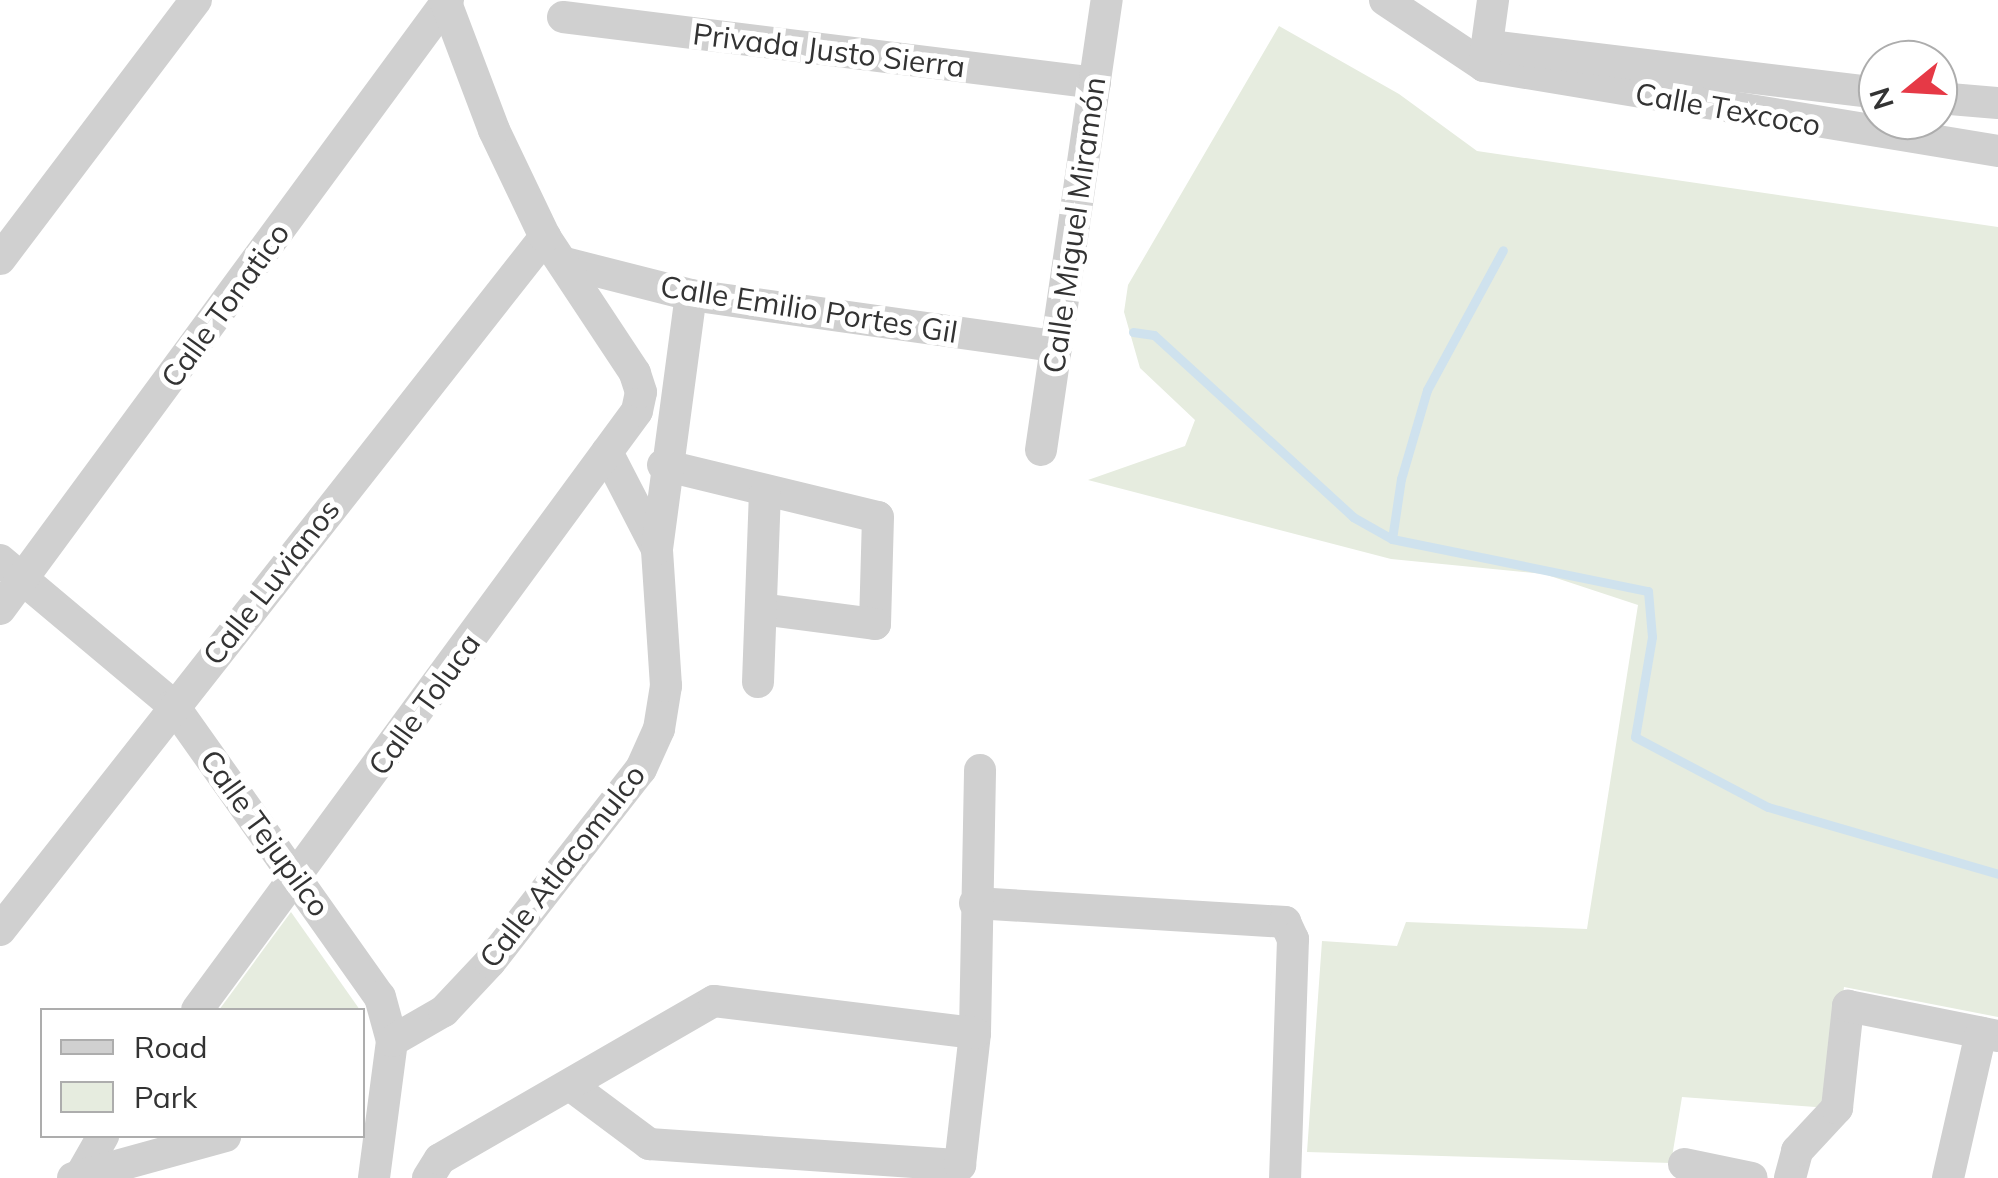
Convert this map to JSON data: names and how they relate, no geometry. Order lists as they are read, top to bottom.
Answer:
{
  "streets": {
    "street": [
      "Privada Justo Sierra",
      "Calle Texcoco",
      "Calle Miguel Miramón",
      "Calle Tonatico",
      "Calle Emilio Portes Gil",
      "Calle Luvianos",
      "Calle Toluca",
      "Calle Tejupilco",
      "Calle Atlacomulco"
    ]
  },
  "crossings": [
    ["Privada Justo Sierra", "Calle Miguel Miramón"],
    ["Calle Miguel Miramón", "Calle Emilio Portes Gil"],
    ["Calle Tonatico", "Calle Tejupilco"],
    ["Calle Emilio Portes Gil", "Calle Luvianos"],
    ["Calle Emilio Portes Gil", "Calle Toluca"],
    ["Calle Emilio Portes Gil", "Calle Atlacomulco"],
    ["Calle Luvianos", "Calle Toluca"],
    ["Calle Luvianos", "Calle Tejupilco"],
    ["Calle Toluca", "Calle Tejupilco"],
    ["Calle Tejupilco", "Calle Atlacomulco"]
  ],
  "legend": ["Road", "Park"],
  "north": "left"
}
